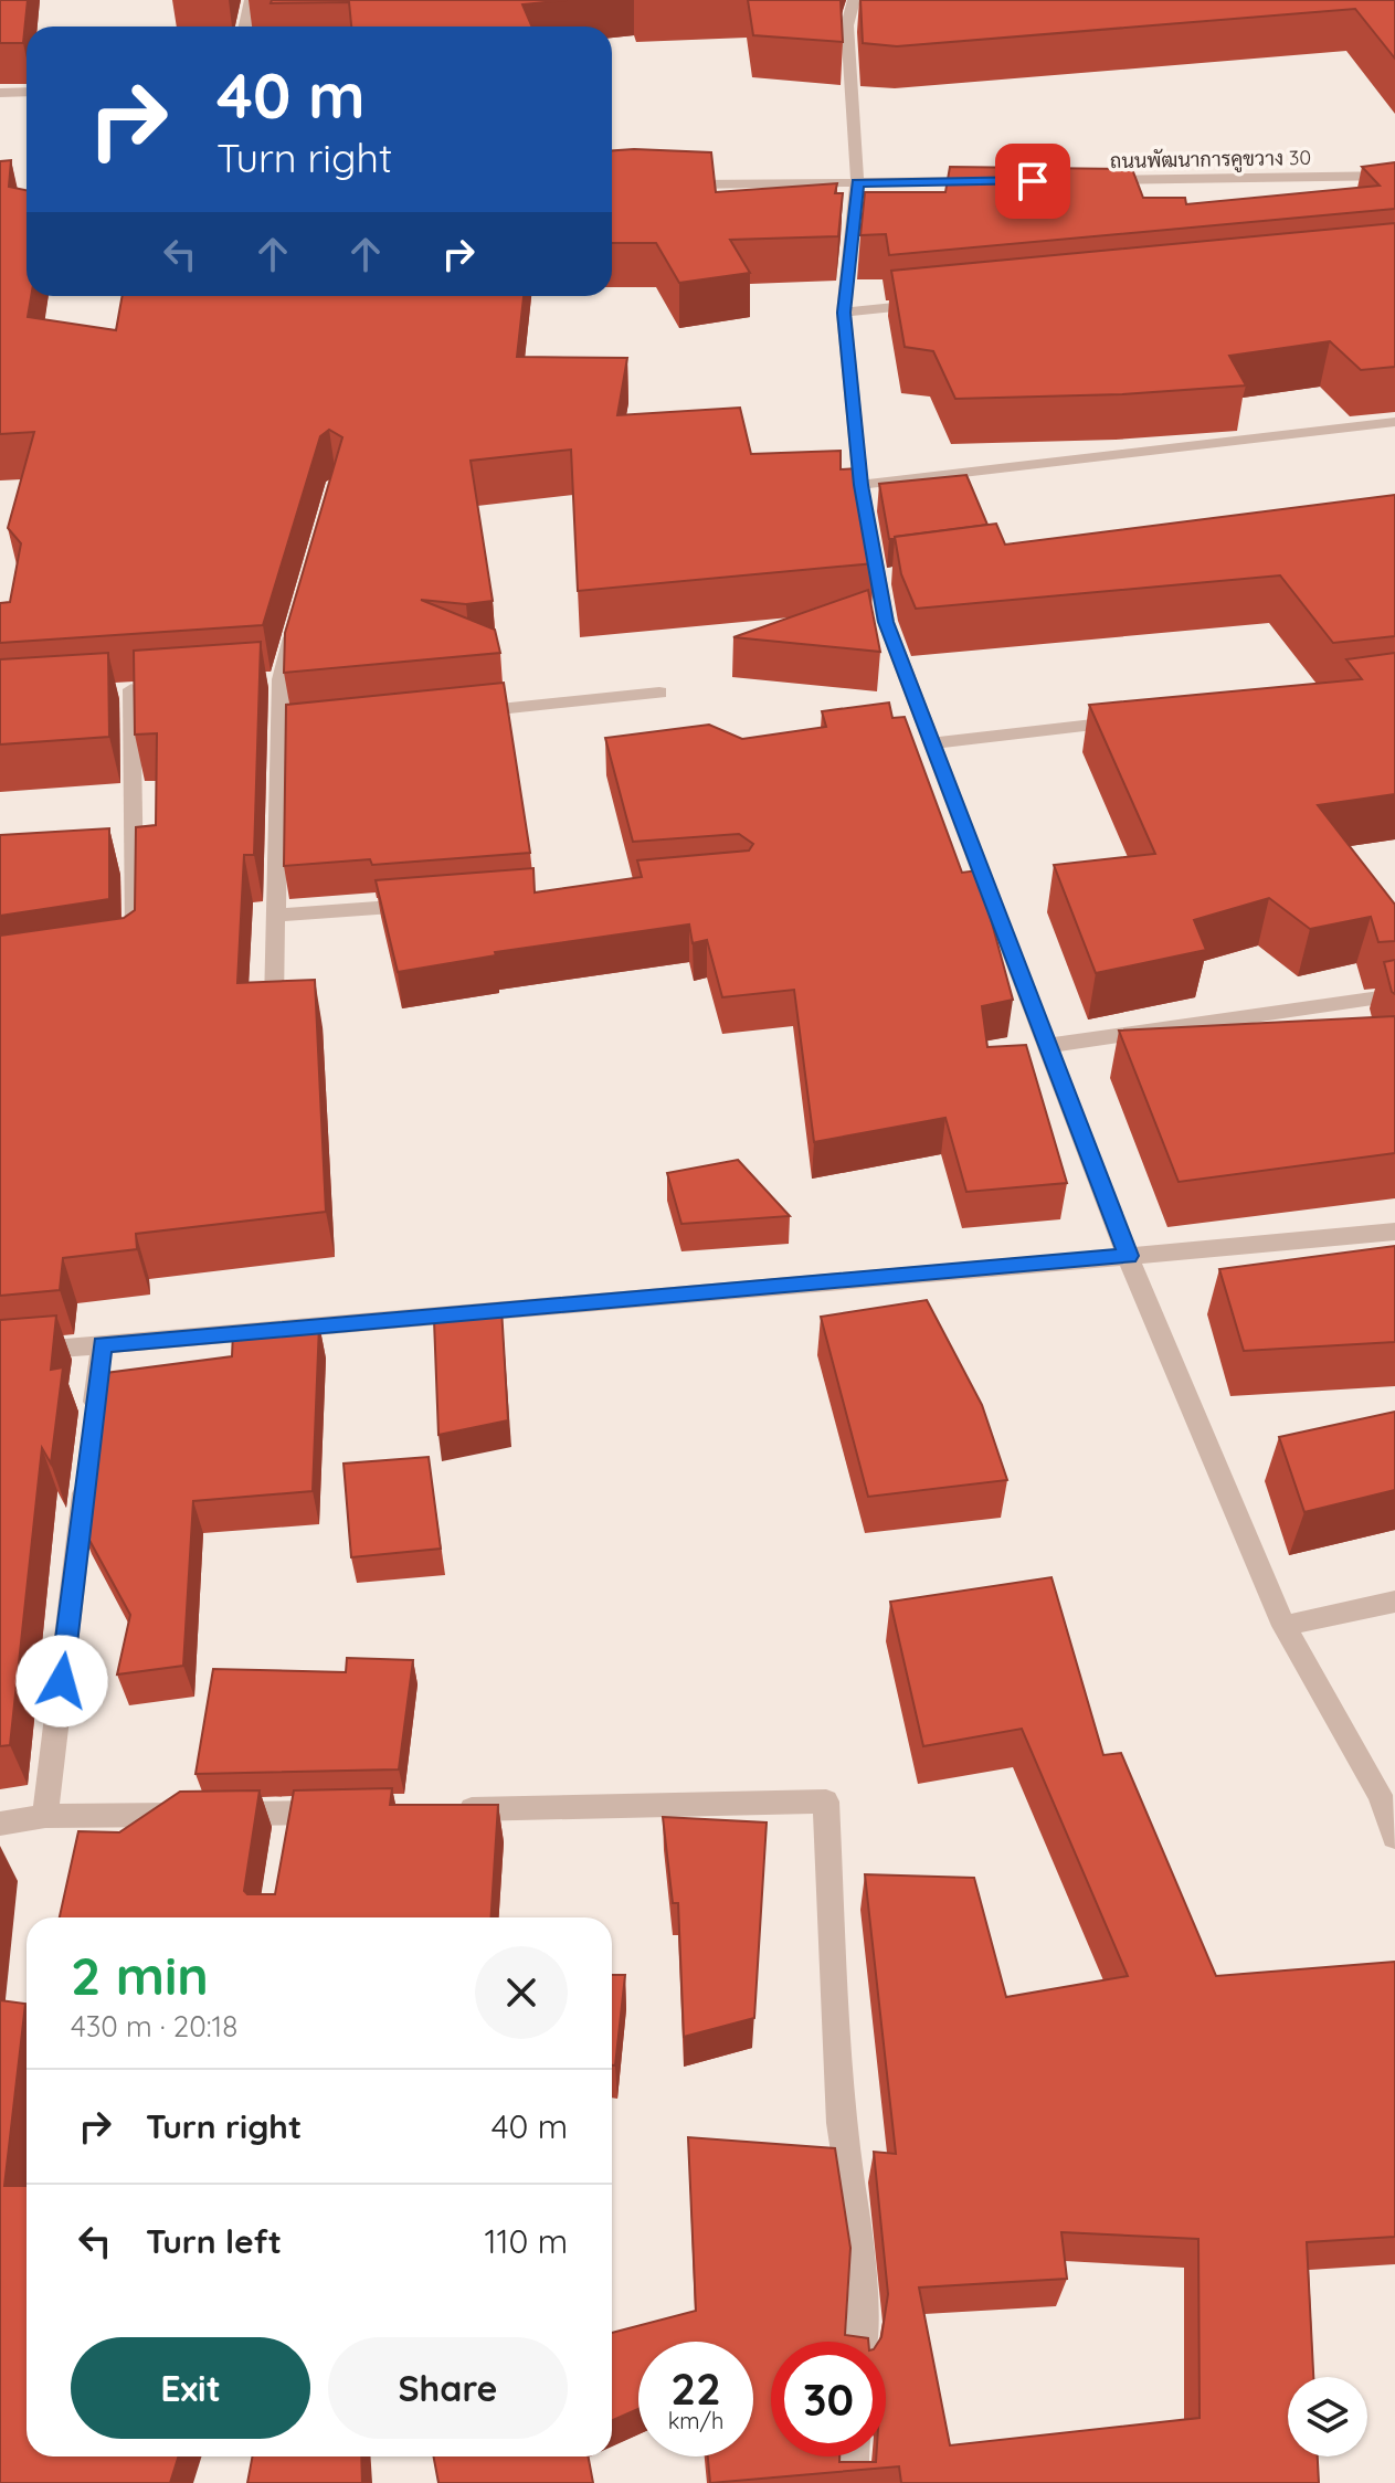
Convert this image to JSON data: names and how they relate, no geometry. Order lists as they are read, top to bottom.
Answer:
{
  "streets": {
    "street": ["ถนนพัฒนาการคูขวาง 30"]
  },
  "page": {
    "turn": ["40 m", "Turn right"],
    "heading": ["2 min", "430 m · 20:18"],
    "list": [
      {
        "name": "Turn right",
        "value": "40 m"
      },
      {
        "name": "Turn left",
        "value": "110 m"
      }
    ],
    "buttons": ["Exit", "Share"],
    "speed": "22 km/h",
    "limit": "30"
  }
}
